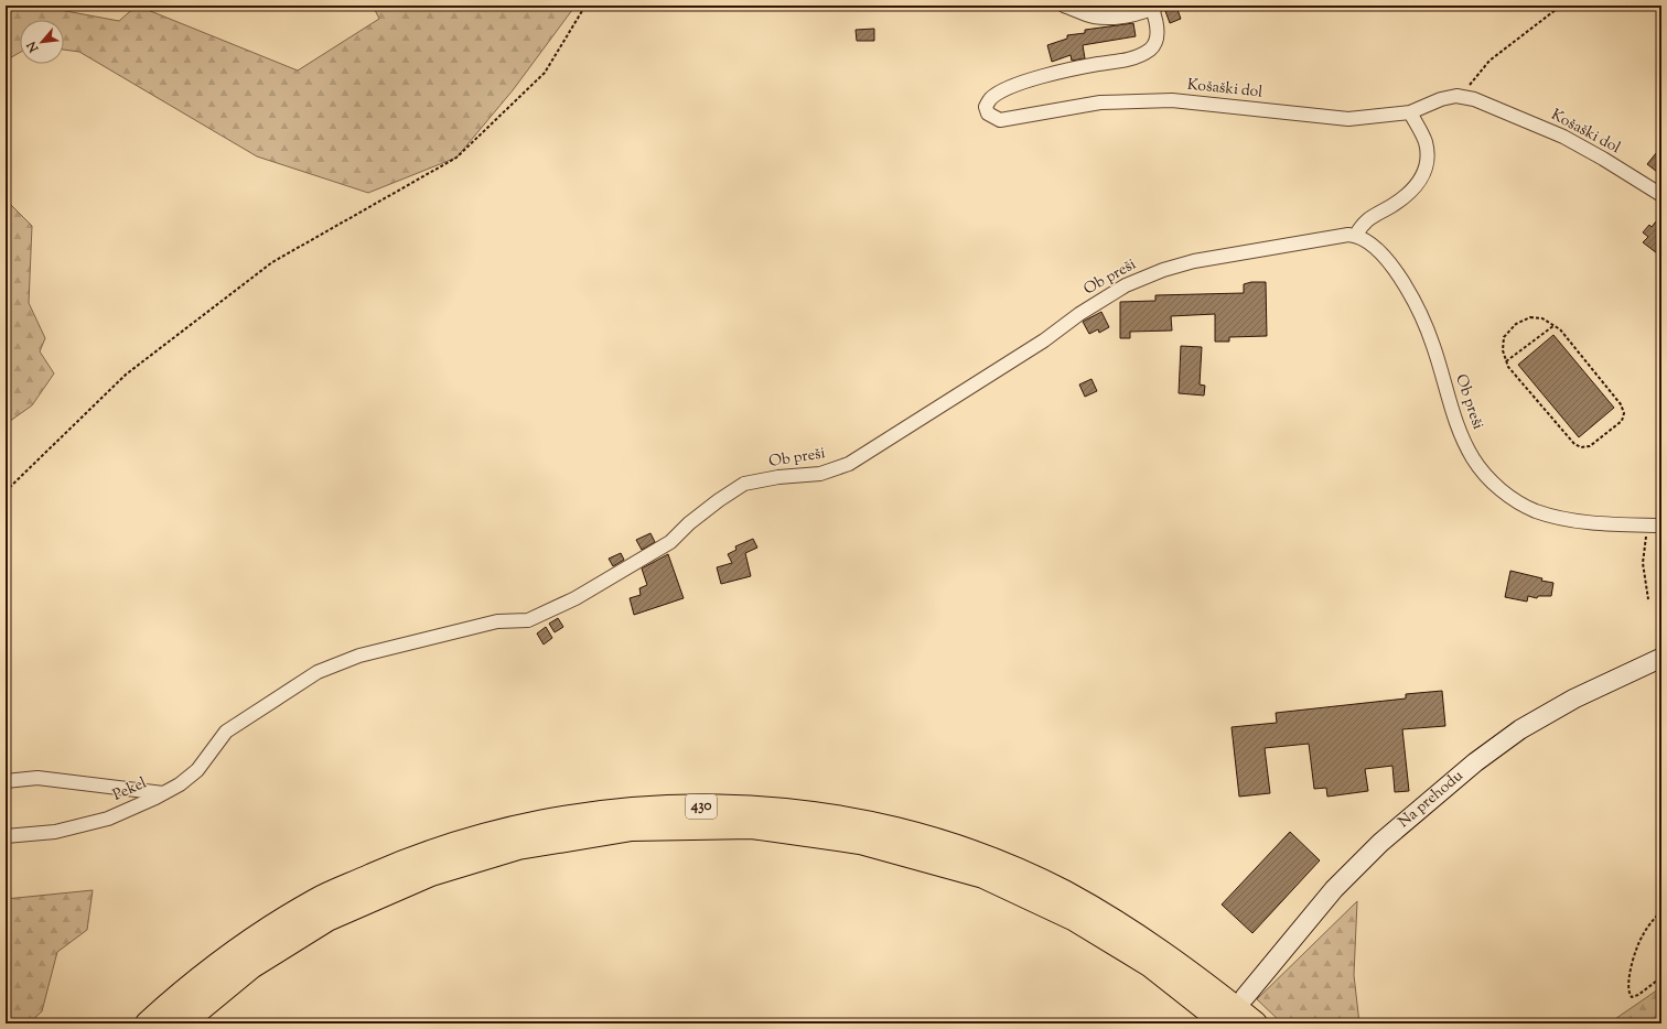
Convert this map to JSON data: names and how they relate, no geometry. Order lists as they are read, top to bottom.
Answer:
{
  "streets": {
    "highway": ["430"],
    "street": [
      "Košaški dol",
      "Ob preši",
      "Pekel",
      "Na prehodu"
    ]
  },
  "crossings": [
    ["Ob preši", "Pekel"]
  ],
  "north": "bottom left"
}
